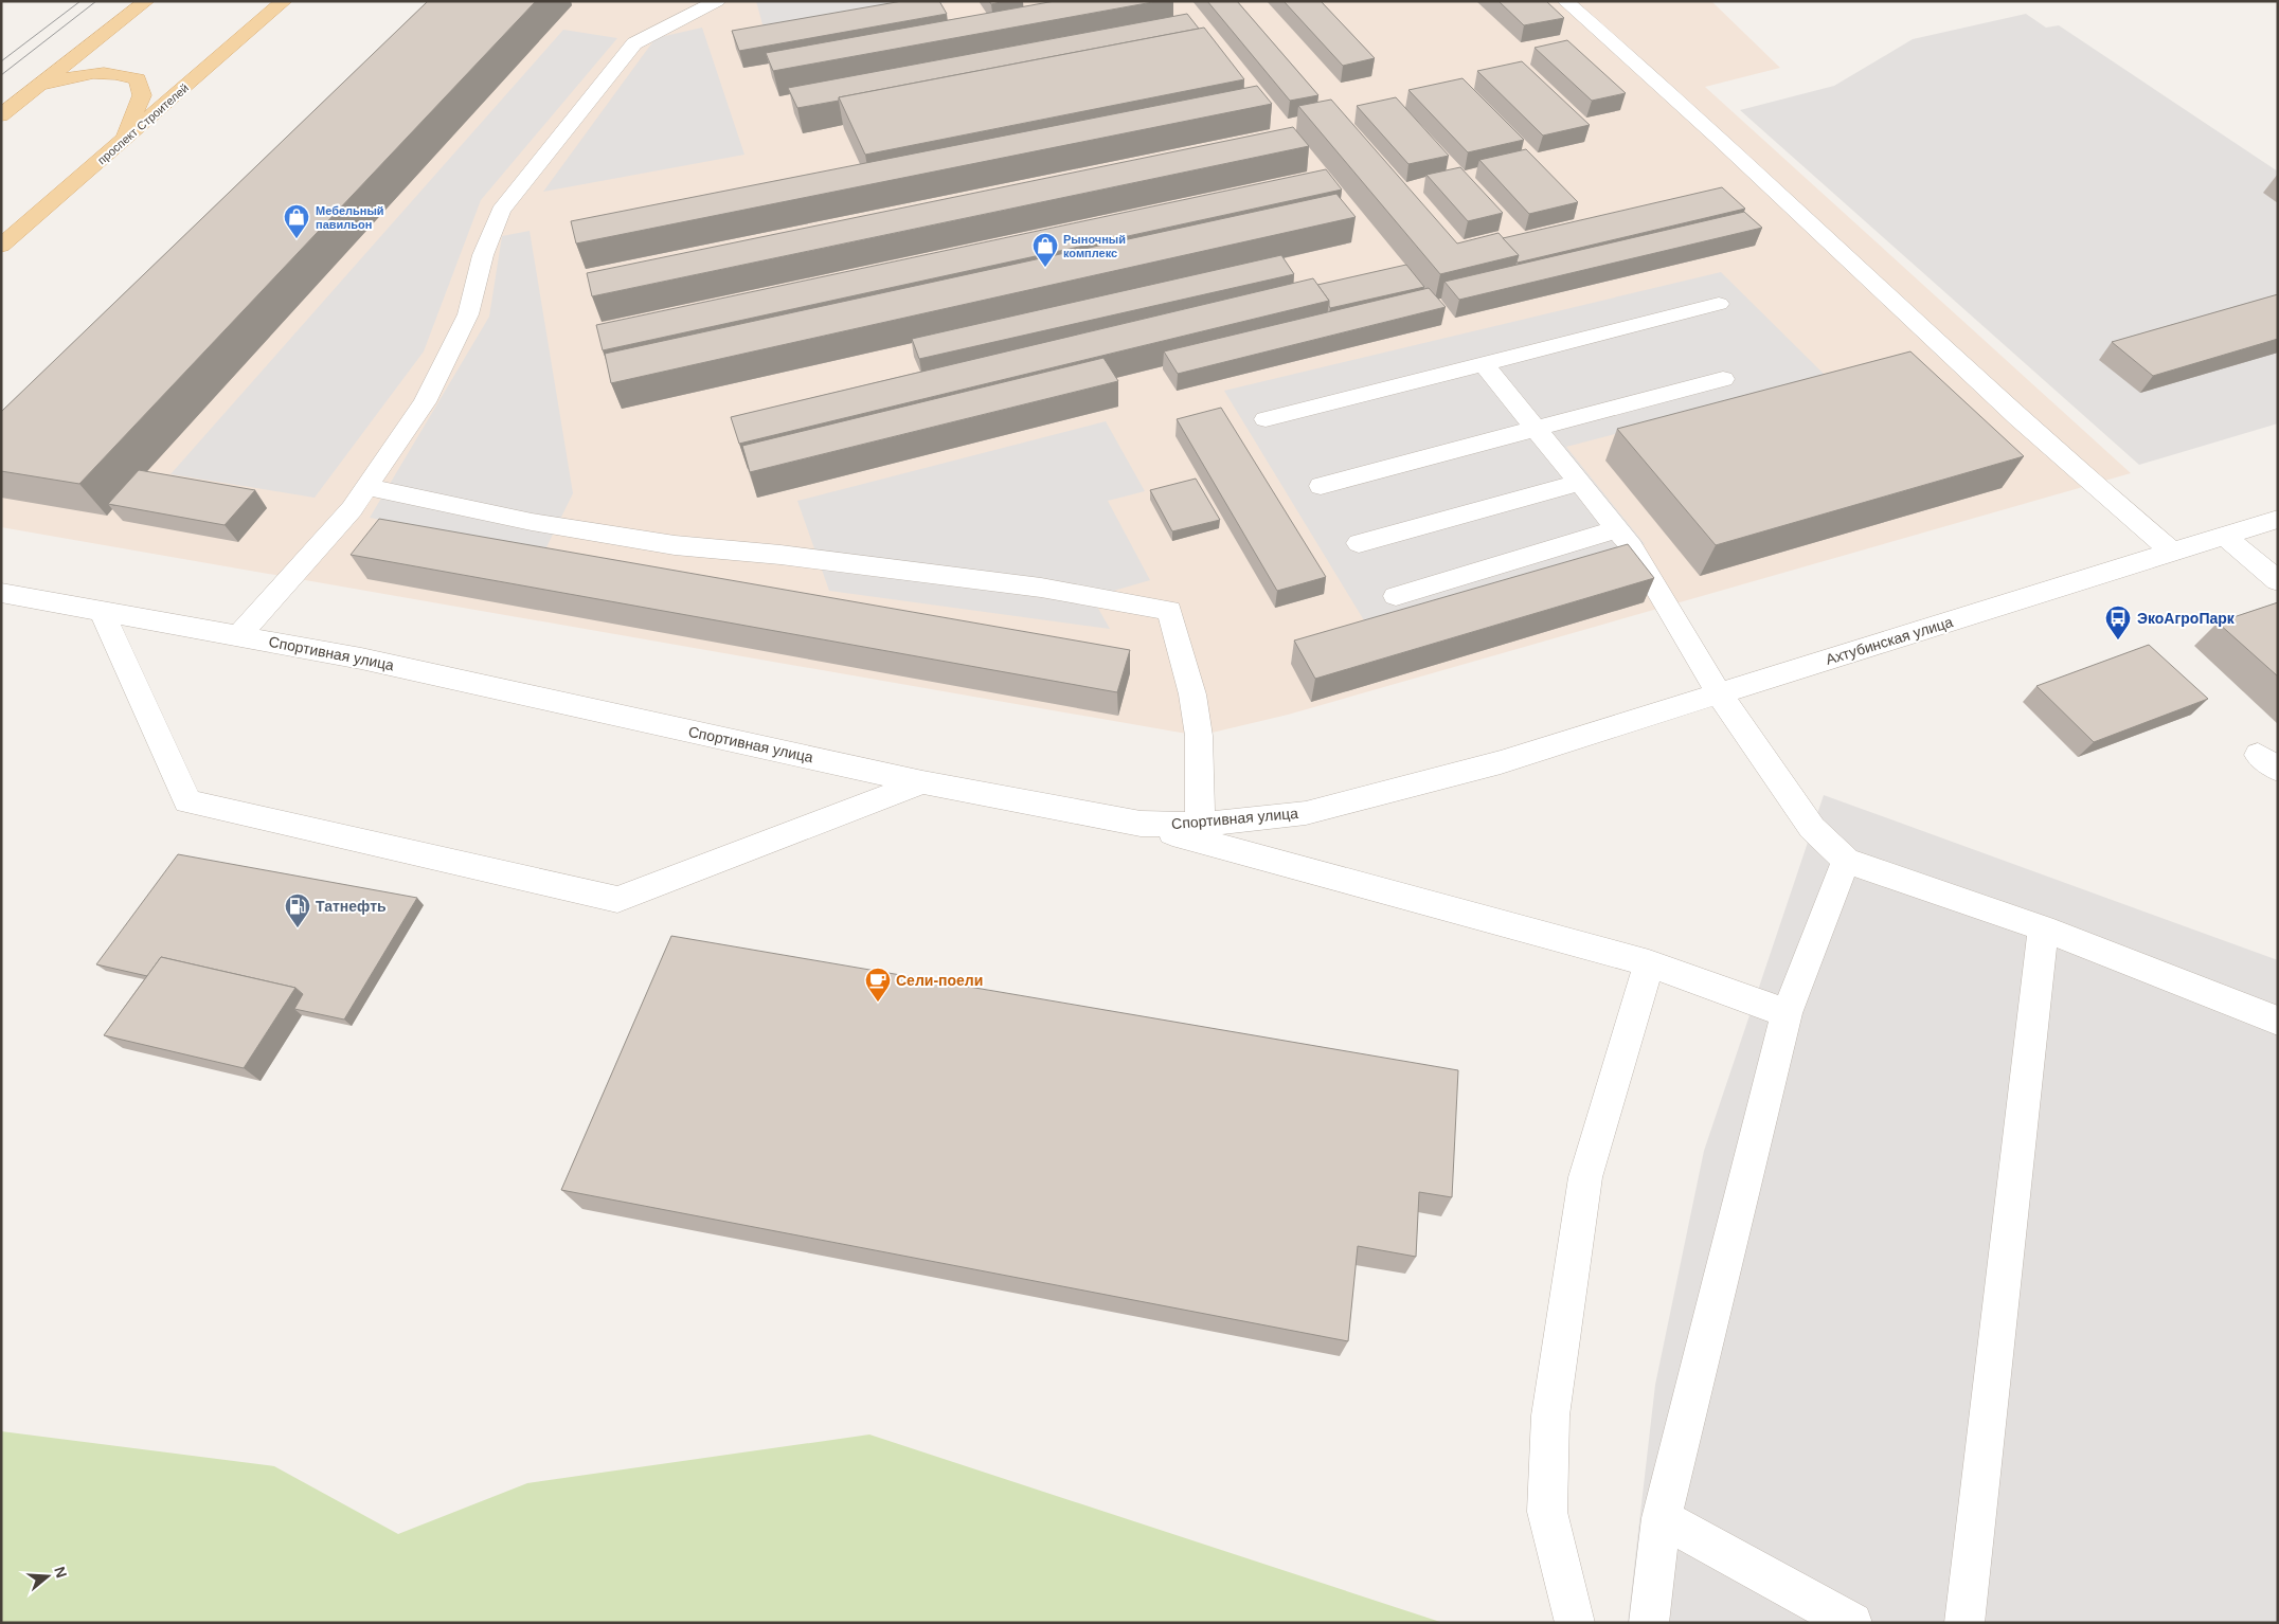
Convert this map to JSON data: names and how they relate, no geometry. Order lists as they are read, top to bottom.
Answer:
{
  "streets": {
    "main road": ["проспект Строителей"],
    "street": ["Ахтубинская улица", "Спортивная улица"]
  },
  "crossings": [
    ["Ахтубинская улица", "Спортивная улица"]
  ],
  "places": {
    "shop": ["Мебельный павильон", "Рыночный комплекс"],
    "bus stop": ["ЭкоАгроПарк"],
    "fuel station": ["Татнефть"],
    "cafe": ["Сели-поели"]
  },
  "north": "right"
}
